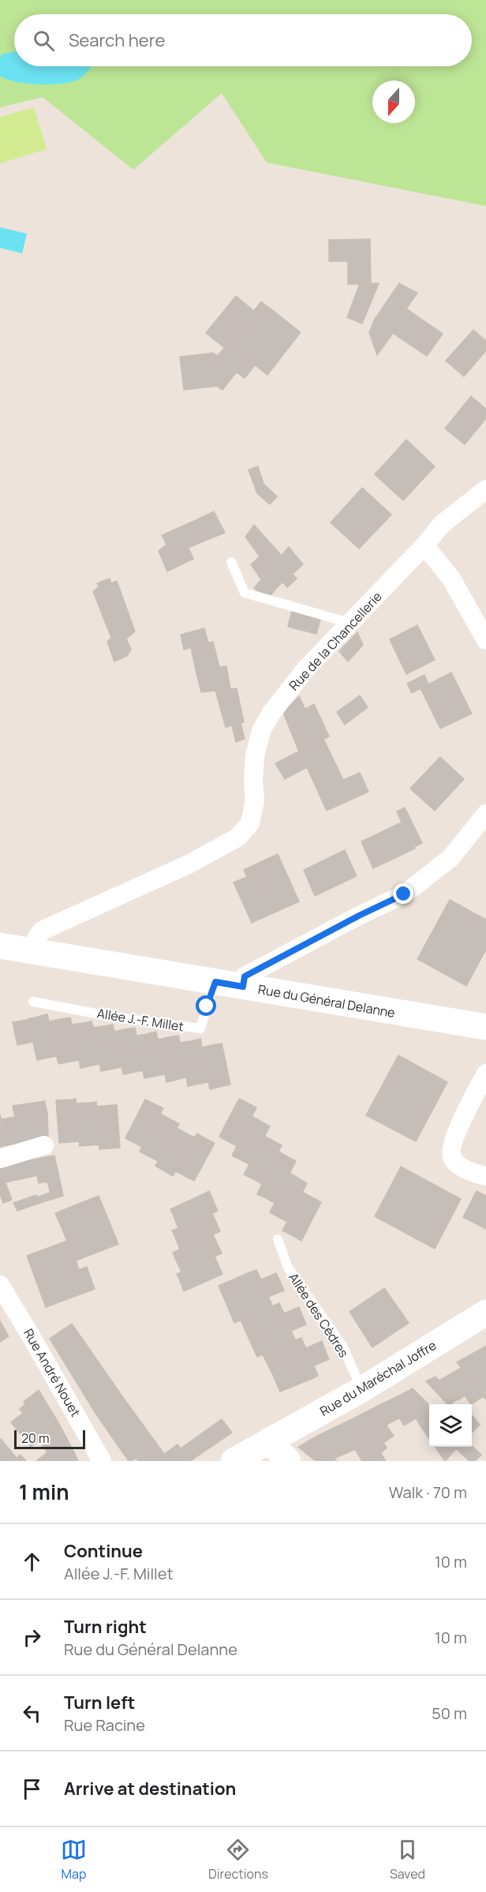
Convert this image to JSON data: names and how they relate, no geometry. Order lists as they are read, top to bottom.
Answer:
{
  "streets": {
    "main road": ["Rue du Général Delanne", "Rue du Maréchal Joffre"],
    "street": ["Rue de la Chancellerie", "Rue André Nouet"],
    "lane": ["Allée J.-F. Millet", "Allée des Cèdres"]
  },
  "crossings": [
    ["Rue de la Chancellerie", "Rue du Général Delanne"],
    ["Rue du Général Delanne", "Allée J.-F. Millet"],
    ["Allée des Cèdres", "Rue du Maréchal Joffre"]
  ],
  "scale_bar": "20 m",
  "north": "bottom",
  "page": {
    "search": "Search here",
    "scale": "20 m",
    "heading": ["1 min", "Walk · 70 m"],
    "list": [
      ["Continue", "Allée J.-F. Millet", "10 m"],
      ["Turn right", "Rue du Général Delanne", "10 m"],
      ["Turn left", "Rue Racine", "50 m"],
      "Arrive at destination"
    ],
    "nav": ["Map", "Directions", "Saved"]
  }
}
